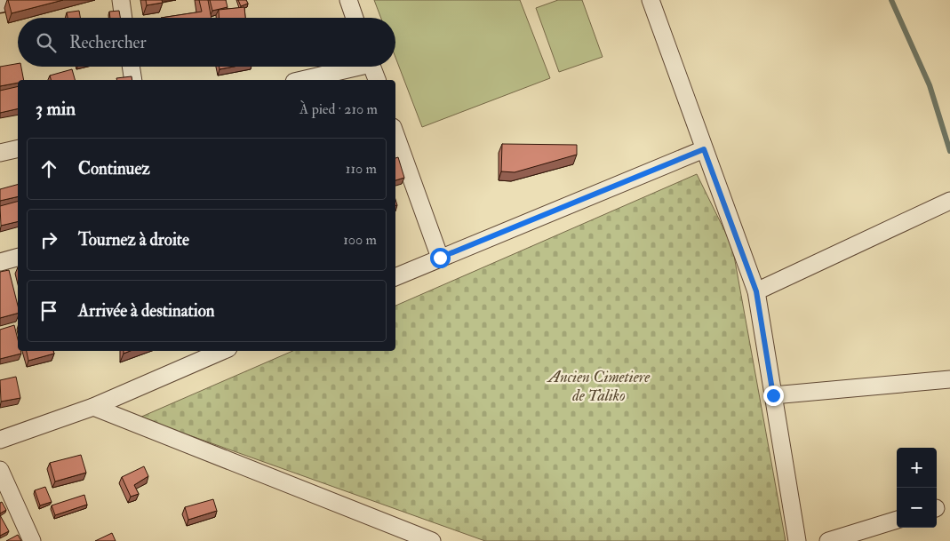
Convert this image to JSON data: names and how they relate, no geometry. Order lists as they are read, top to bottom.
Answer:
{
  "parks": ["Ancien Cimetiere de Taliko"],
  "page": {
    "search": "Rechercher",
    "heading": ["3 min", "À pied · 210 m"],
    "list": [
      ["Continuez", "110 m"],
      ["Tournez à droite", "100 m"],
      "Arrivée à destination"
    ],
    "map_buttons": ["+", "−"]
  }
}
